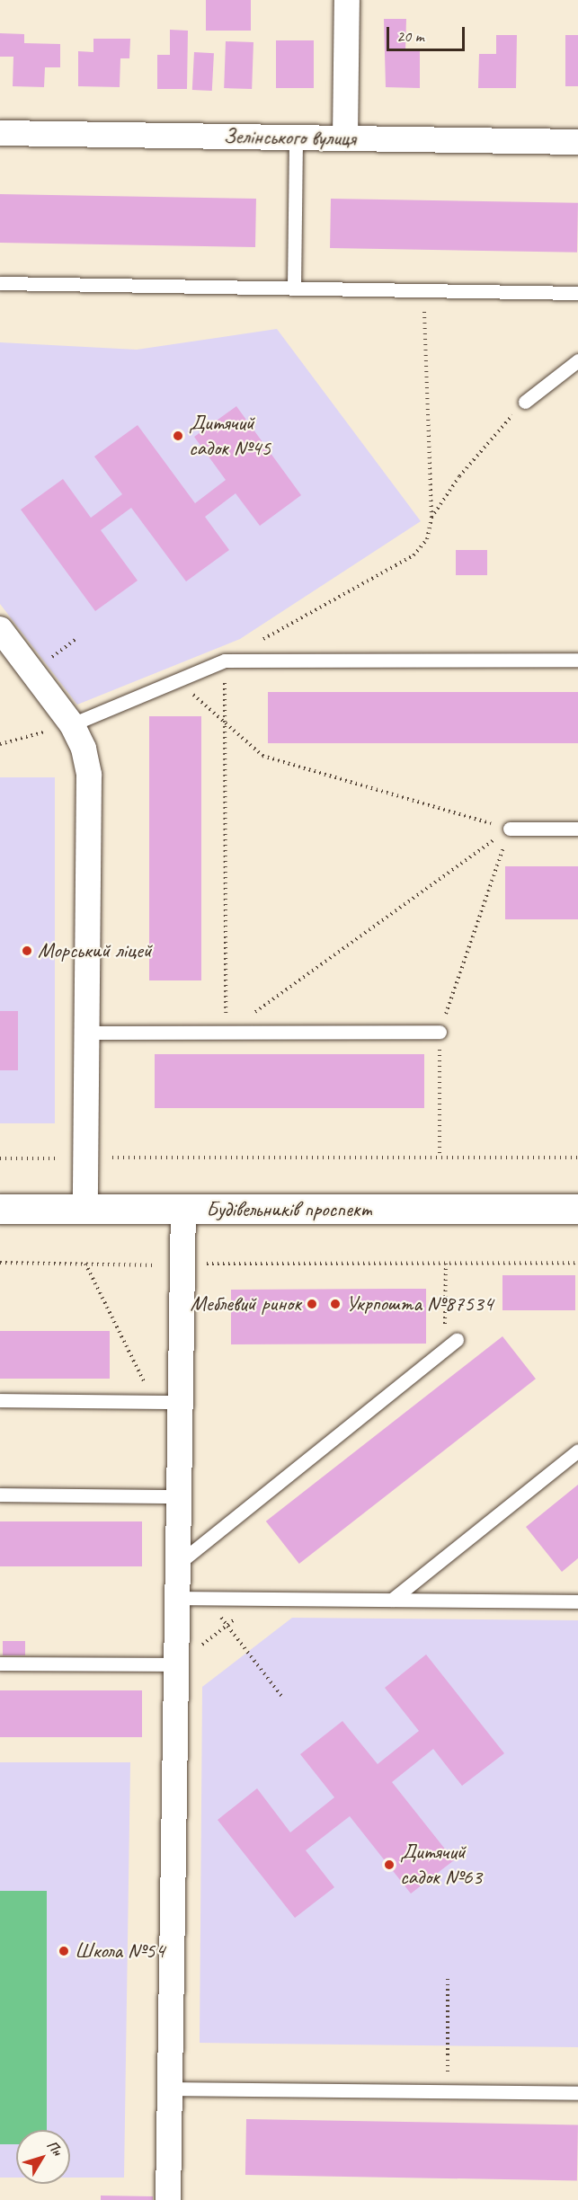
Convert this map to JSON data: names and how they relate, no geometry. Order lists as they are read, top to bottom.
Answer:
{
  "streets": {
    "main road": ["Будівельників проспект"],
    "street": ["Зелінського вулиця"]
  },
  "places": [
    "Дитячий садок №45",
    "Морський ліцей",
    "Меблевий ринок",
    "Укрпошта №87534",
    "Дитячий садок №63",
    "Школа №54"
  ],
  "scale_bar": "20 m",
  "north": "top right"
}
